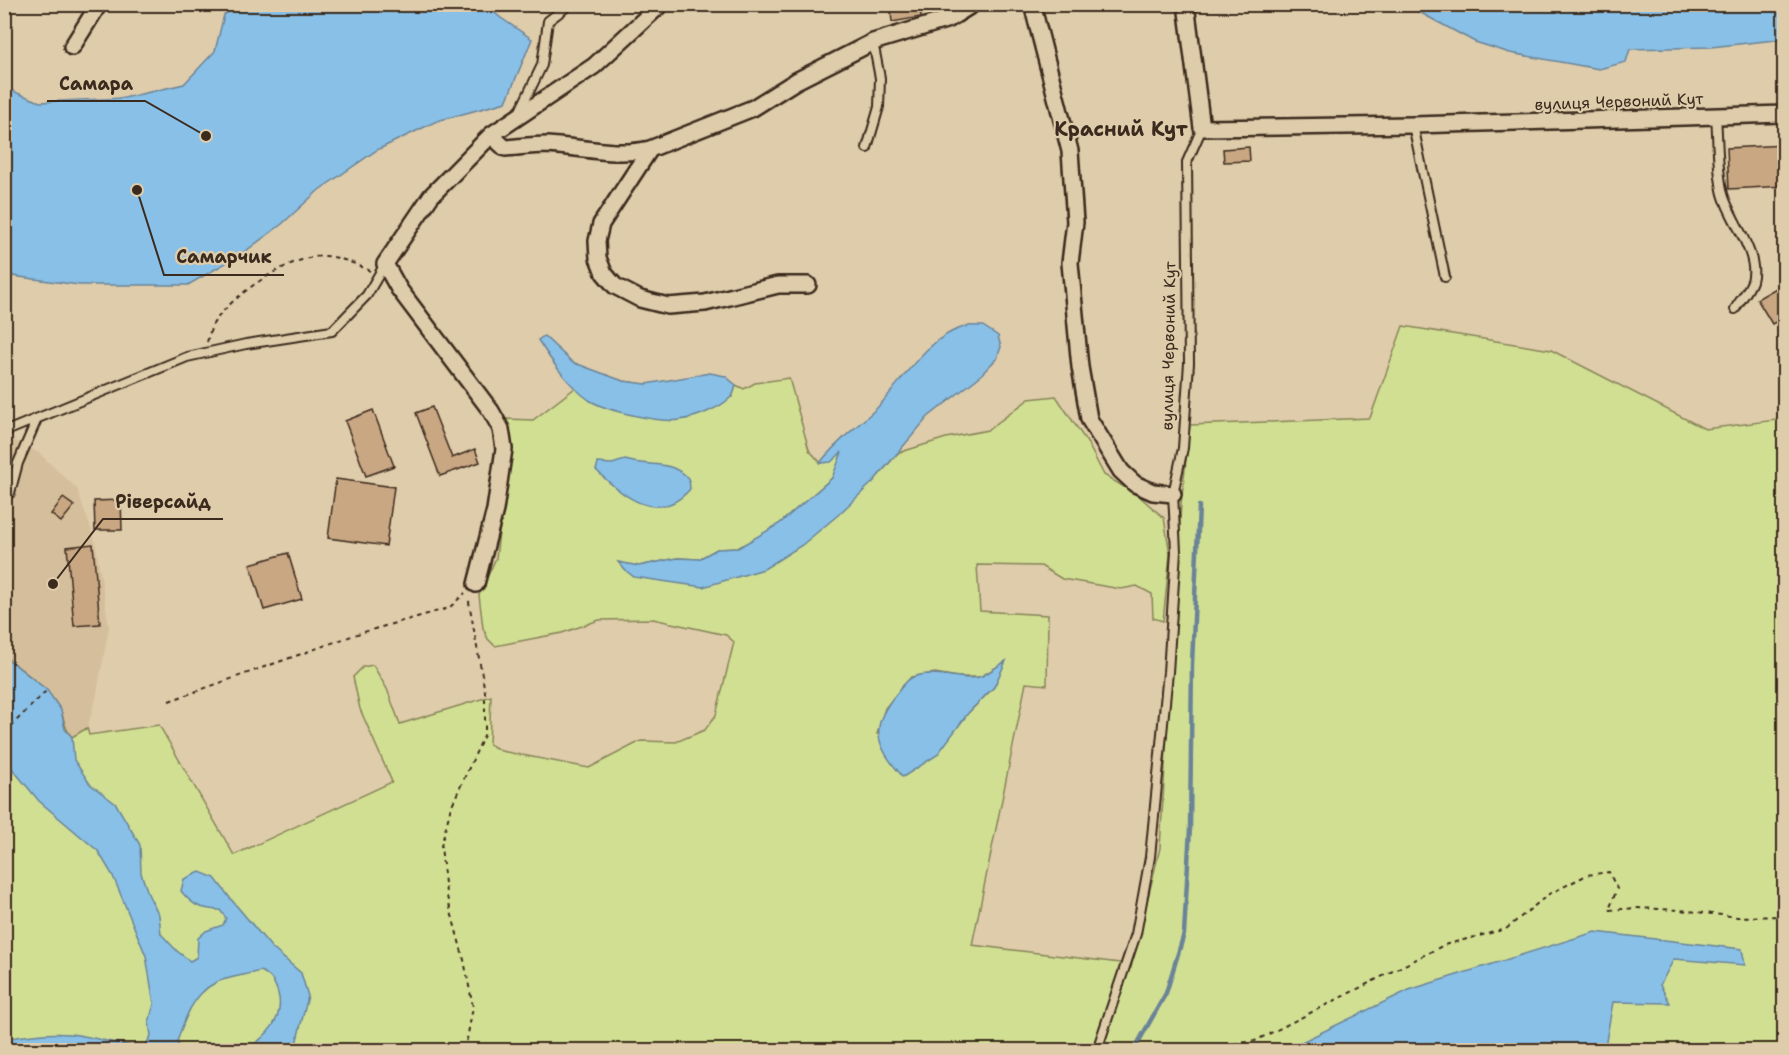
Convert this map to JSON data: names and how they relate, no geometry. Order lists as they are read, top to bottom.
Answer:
{
  "streets": {
    "street": ["вулиця Червоний Кут"]
  },
  "districts": ["Красний Кут"],
  "places": ["Самара", "Самарчик", "Ріверсайд"]
}
